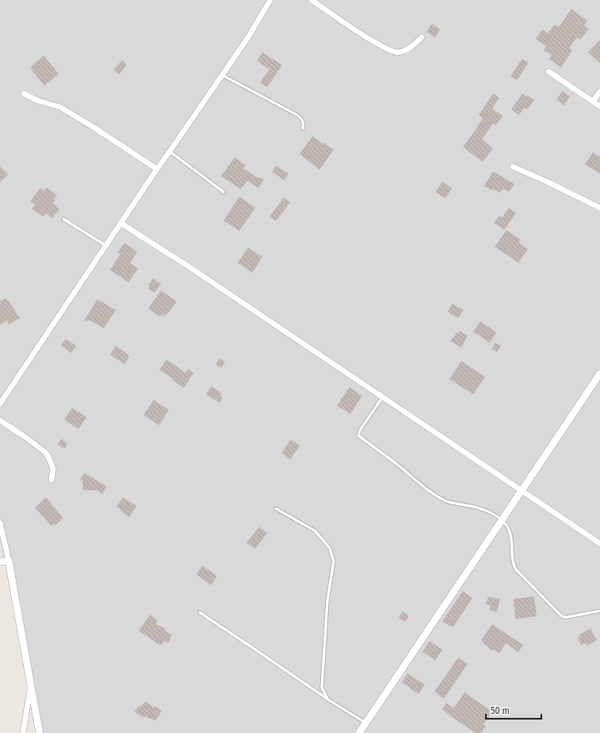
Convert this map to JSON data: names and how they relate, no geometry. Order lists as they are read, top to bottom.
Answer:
{
  "scale_bar": "50 m"
}
